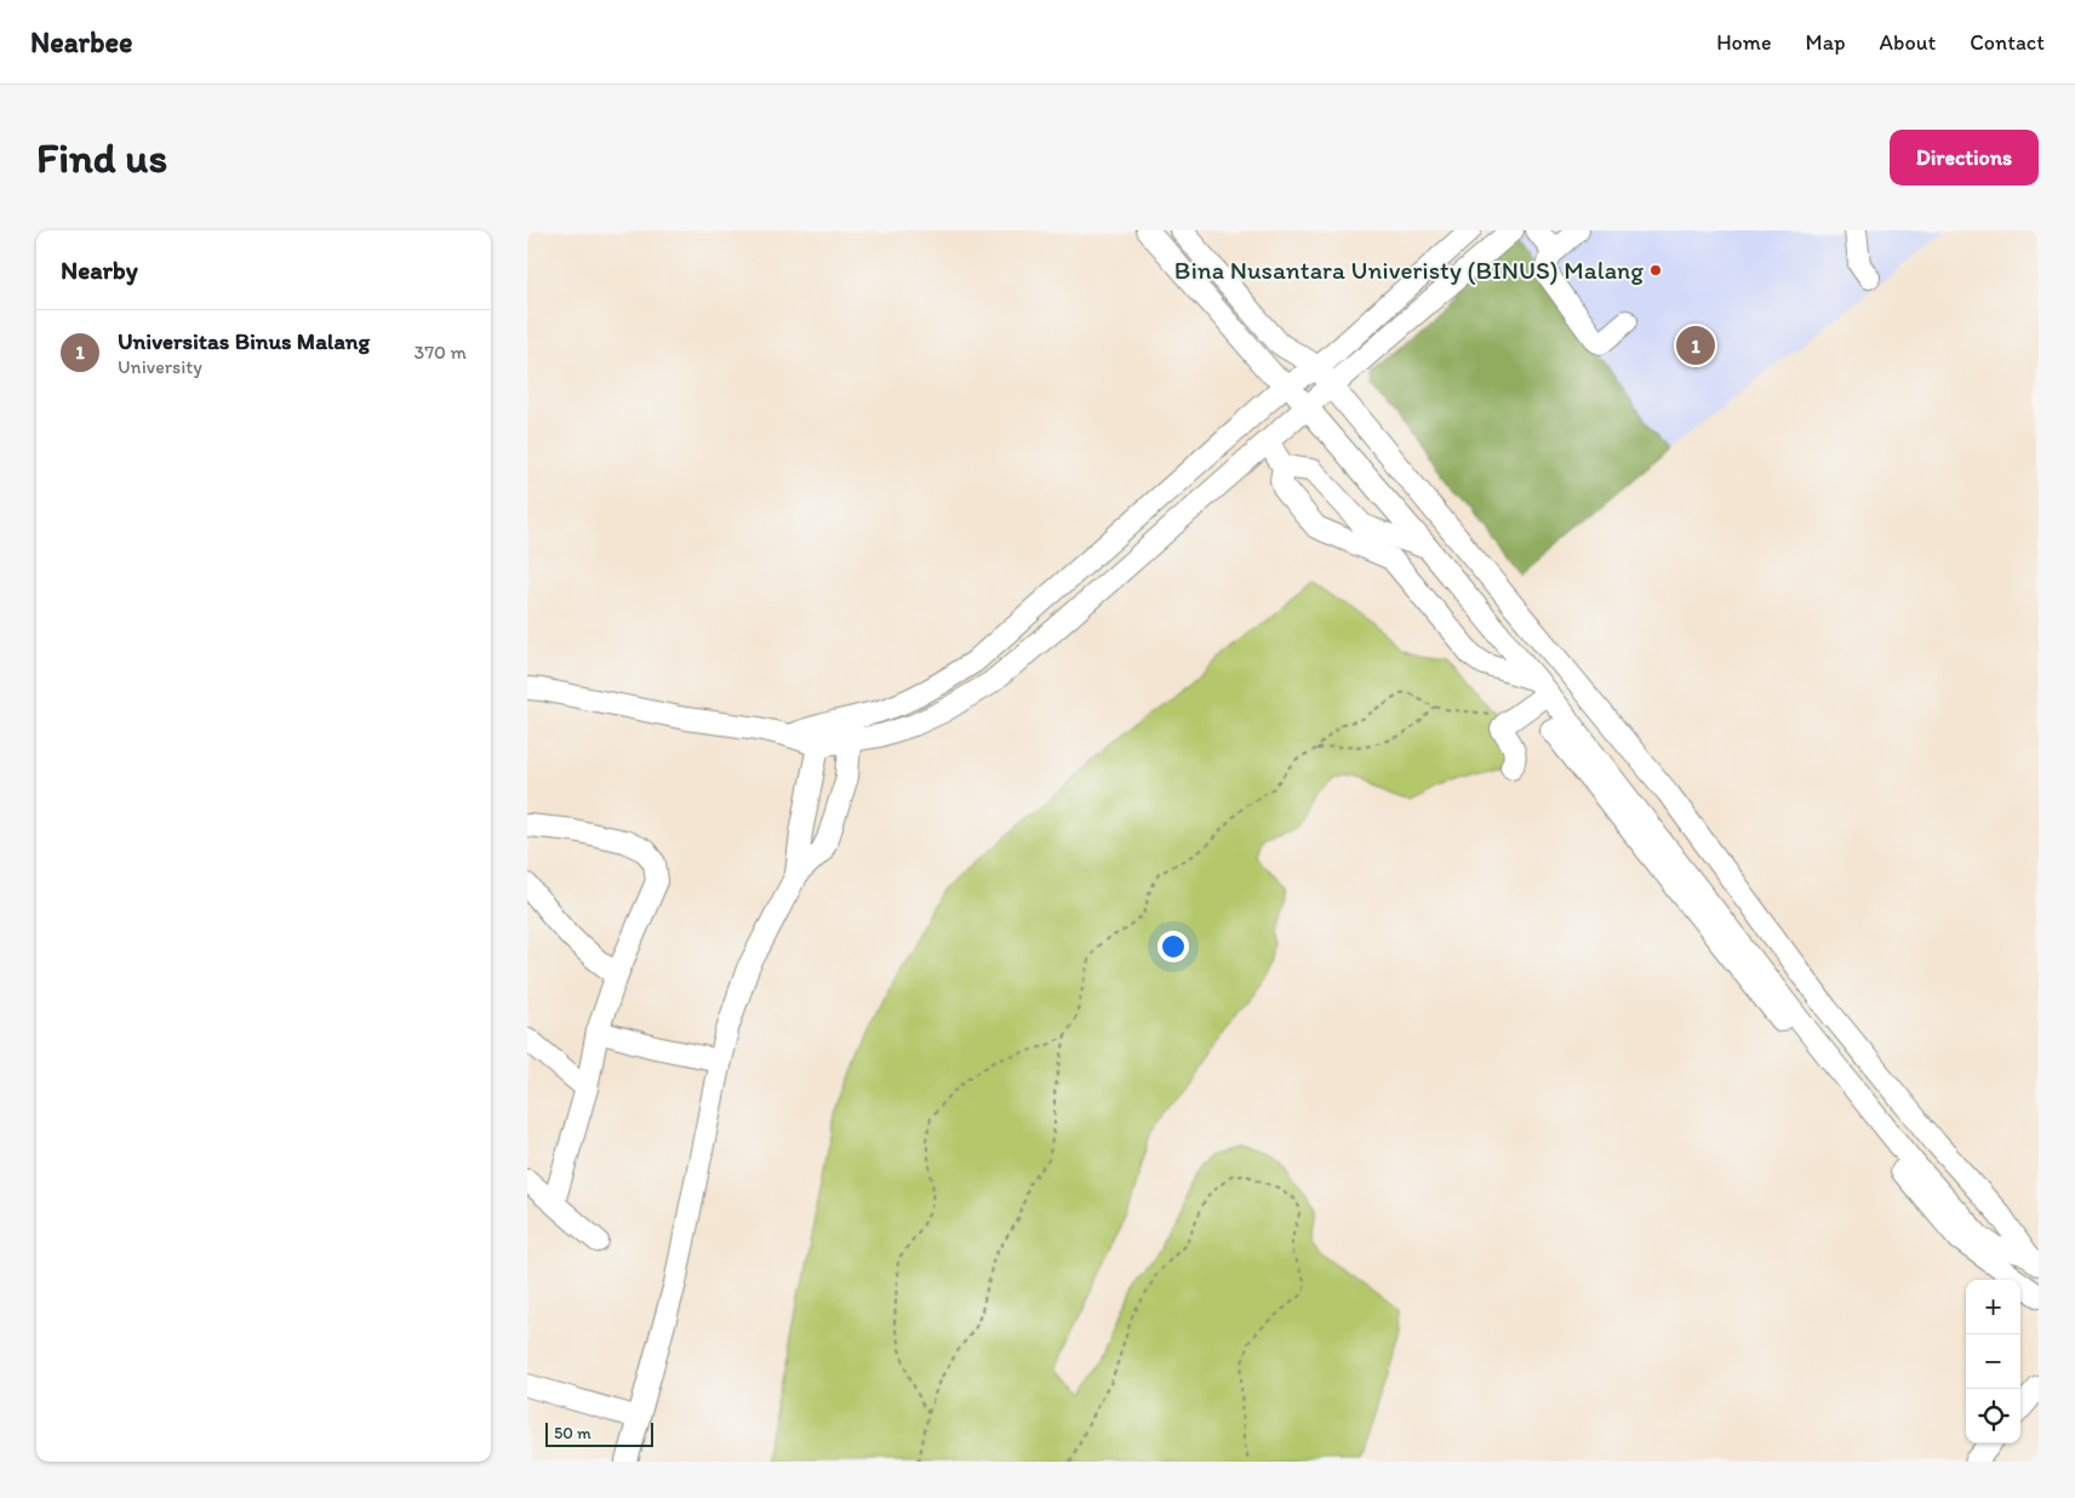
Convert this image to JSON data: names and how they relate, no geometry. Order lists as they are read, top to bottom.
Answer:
{
  "places": ["Bina Nusantara Univeristy (BINUS) Malang"],
  "scale_bar": "50 m",
  "page": {
    "header": "Nearbee",
    "nav": [
      "Home",
      "Map",
      "About",
      "Contact"
    ],
    "buttons": "Directions",
    "title": "Find us",
    "heading": "Nearby",
    "list": [
      {
        "mark": "1",
        "name": "Universitas Binus Malang",
        "note": "University",
        "value": "370 m"
      }
    ],
    "pins": "1",
    "map_buttons": ["+", "−"],
    "scale": "50 m"
  }
}
